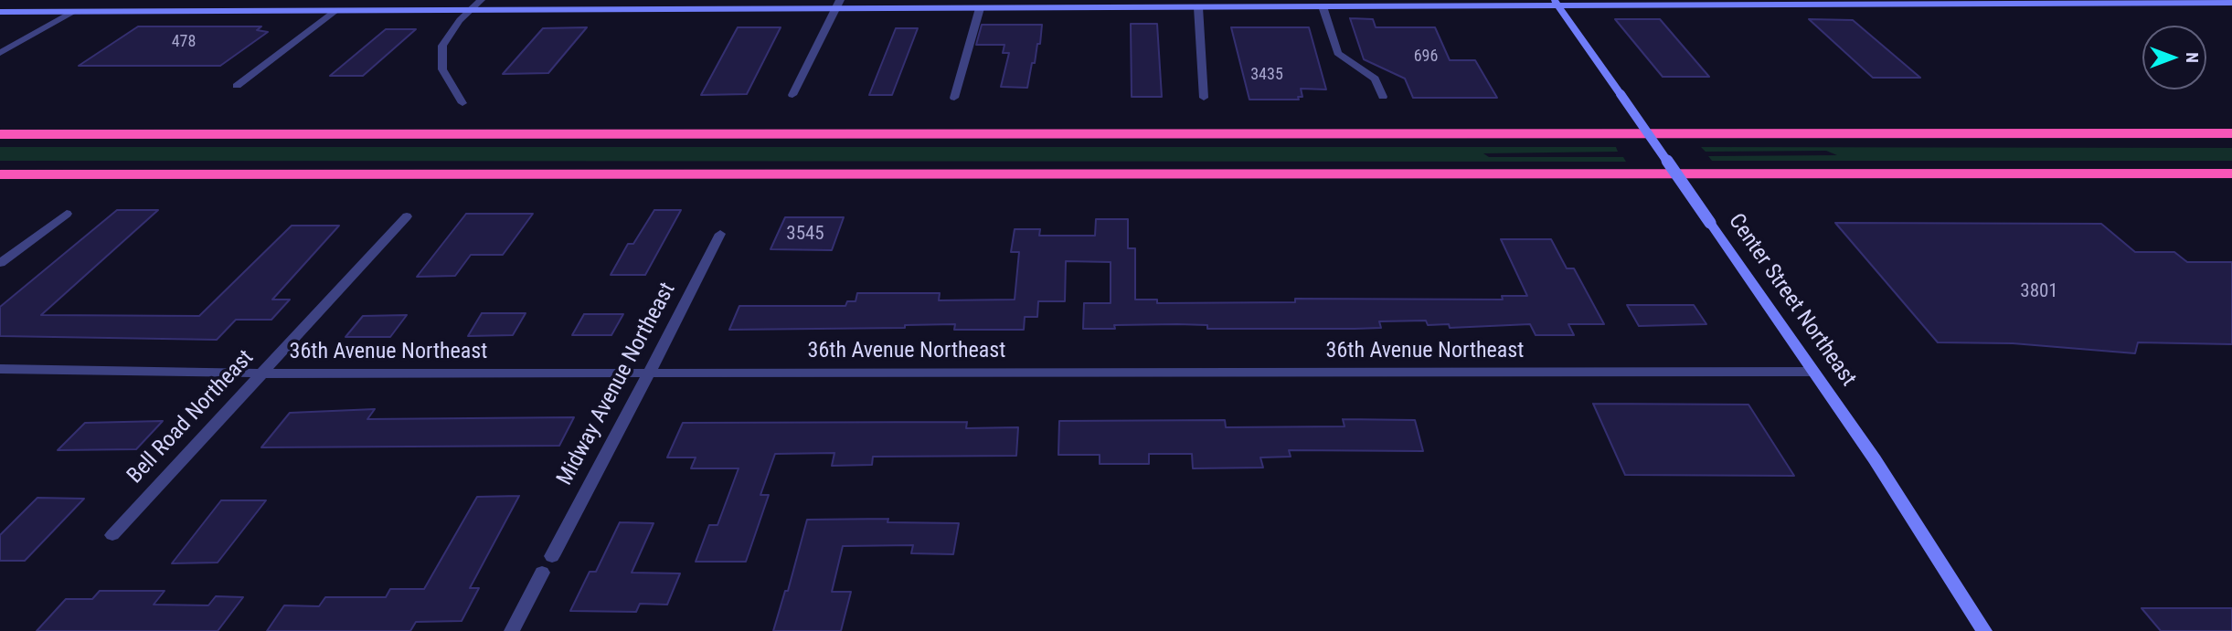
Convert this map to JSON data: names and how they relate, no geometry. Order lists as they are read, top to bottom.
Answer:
{
  "streets": {
    "main road": ["Center Street Northeast"],
    "street": ["36th Avenue Northeast", "Midway Avenue Northeast", "Bell Road Northeast"]
  },
  "crossings": [
    ["Center Street Northeast", "36th Avenue Northeast"],
    ["36th Avenue Northeast", "Midway Avenue Northeast"],
    ["36th Avenue Northeast", "Bell Road Northeast"]
  ],
  "house_numbers": [
    "478",
    "696",
    "3435",
    "3545",
    "3801"
  ],
  "north": "right"
}
